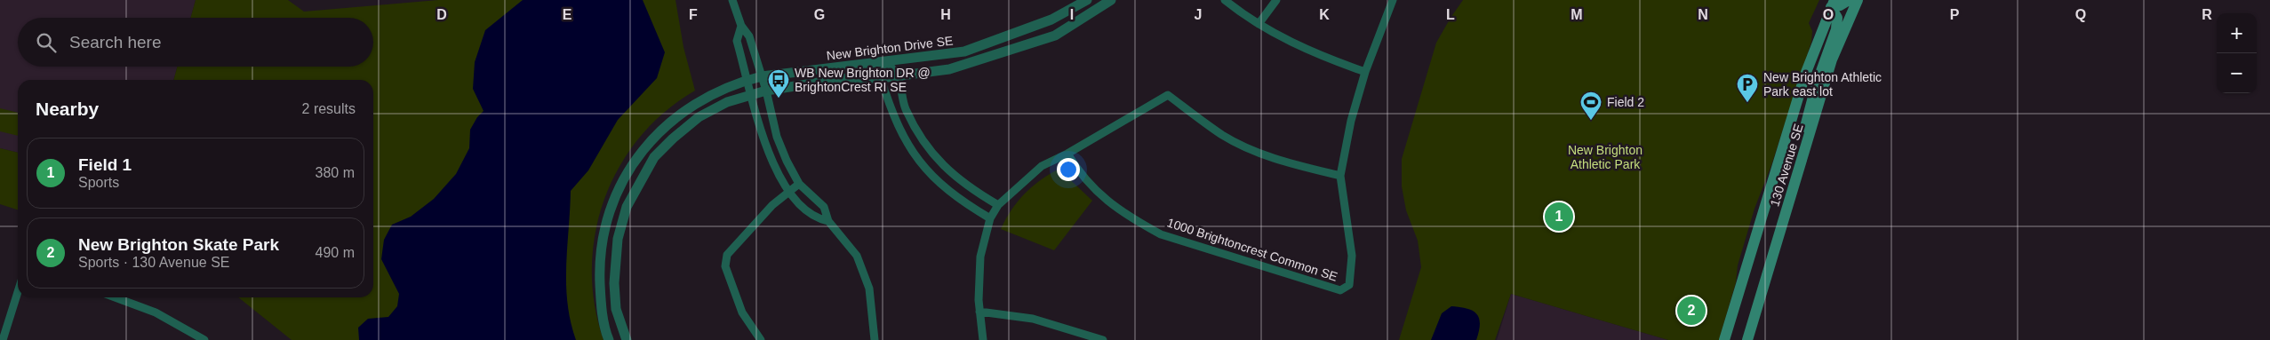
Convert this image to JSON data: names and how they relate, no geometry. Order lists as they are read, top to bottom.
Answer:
{
  "streets": {
    "main road": ["130 Avenue SE"],
    "street": ["New Brighton Drive SE", "1000 Brightoncrest Common SE"]
  },
  "parks": ["New Brighton Athletic Park"],
  "places": {
    "bus stop": ["WB New Brighton DR @ BrightonCrest RI SE"],
    "parking": ["New Brighton Athletic Park east lot"],
    "sports": ["Field 2"]
  },
  "page": {
    "map_buttons": ["+", "−"],
    "search": "Search here",
    "heading": ["Nearby", "2 results"],
    "list": [
      {
        "mark": "1",
        "name": "Field 1",
        "note": "Sports",
        "value": "380 m"
      },
      {
        "mark": "2",
        "name": "New Brighton Skate Park",
        "note": "Sports · 130 Avenue SE",
        "value": "490 m"
      }
    ],
    "pins": ["1", "2"]
  },
  "grid": {
    "columns": [
      "D",
      "E",
      "F",
      "G",
      "H",
      "I",
      "J",
      "K",
      "L",
      "M",
      "N",
      "O",
      "P",
      "Q",
      "R"
    ]
  }
}
